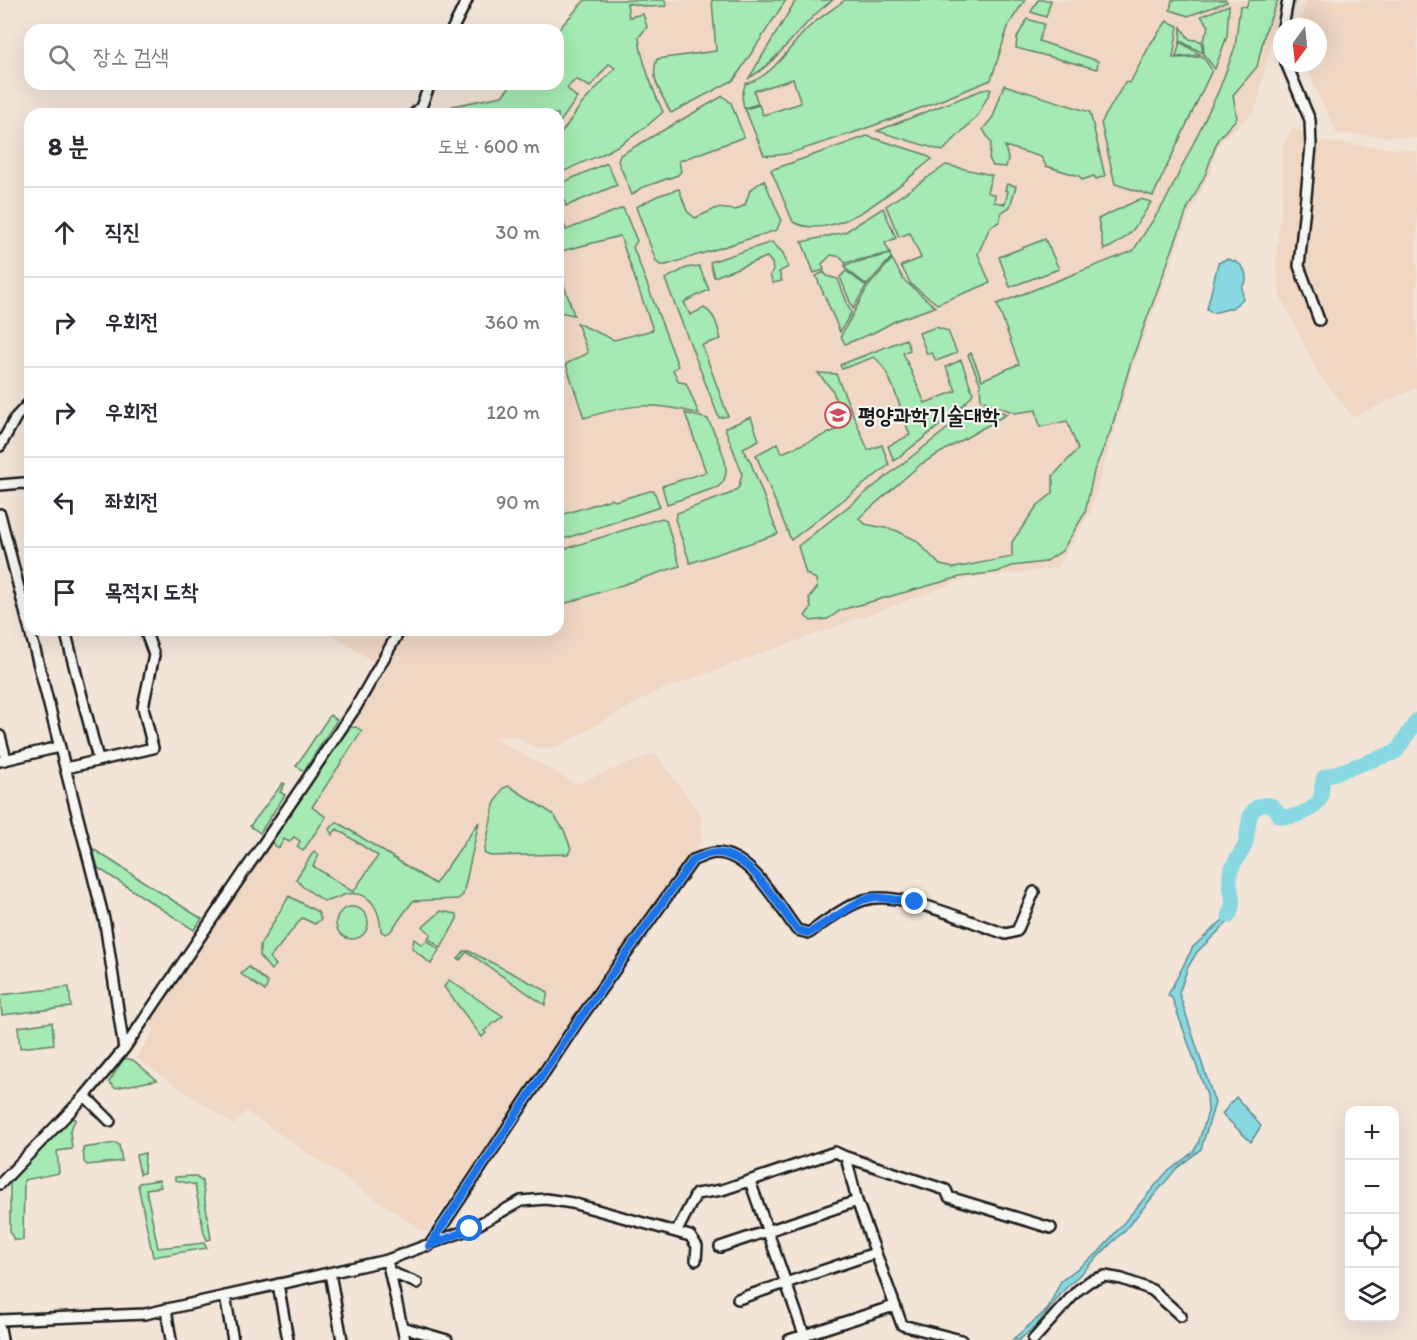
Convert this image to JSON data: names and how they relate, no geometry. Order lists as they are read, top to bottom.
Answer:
{
  "places": {
    "school or university": ["평양과학기술대학"]
  },
  "north": "bottom",
  "page": {
    "search": "장소 검색",
    "heading": ["8 분", "도보 · 600 m"],
    "list": [
      ["직진", "30 m"],
      ["우회전", "360 m"],
      ["우회전", "120 m"],
      ["좌회전", "90 m"],
      "목적지 도착"
    ],
    "map_buttons": ["+", "−"]
  }
}
